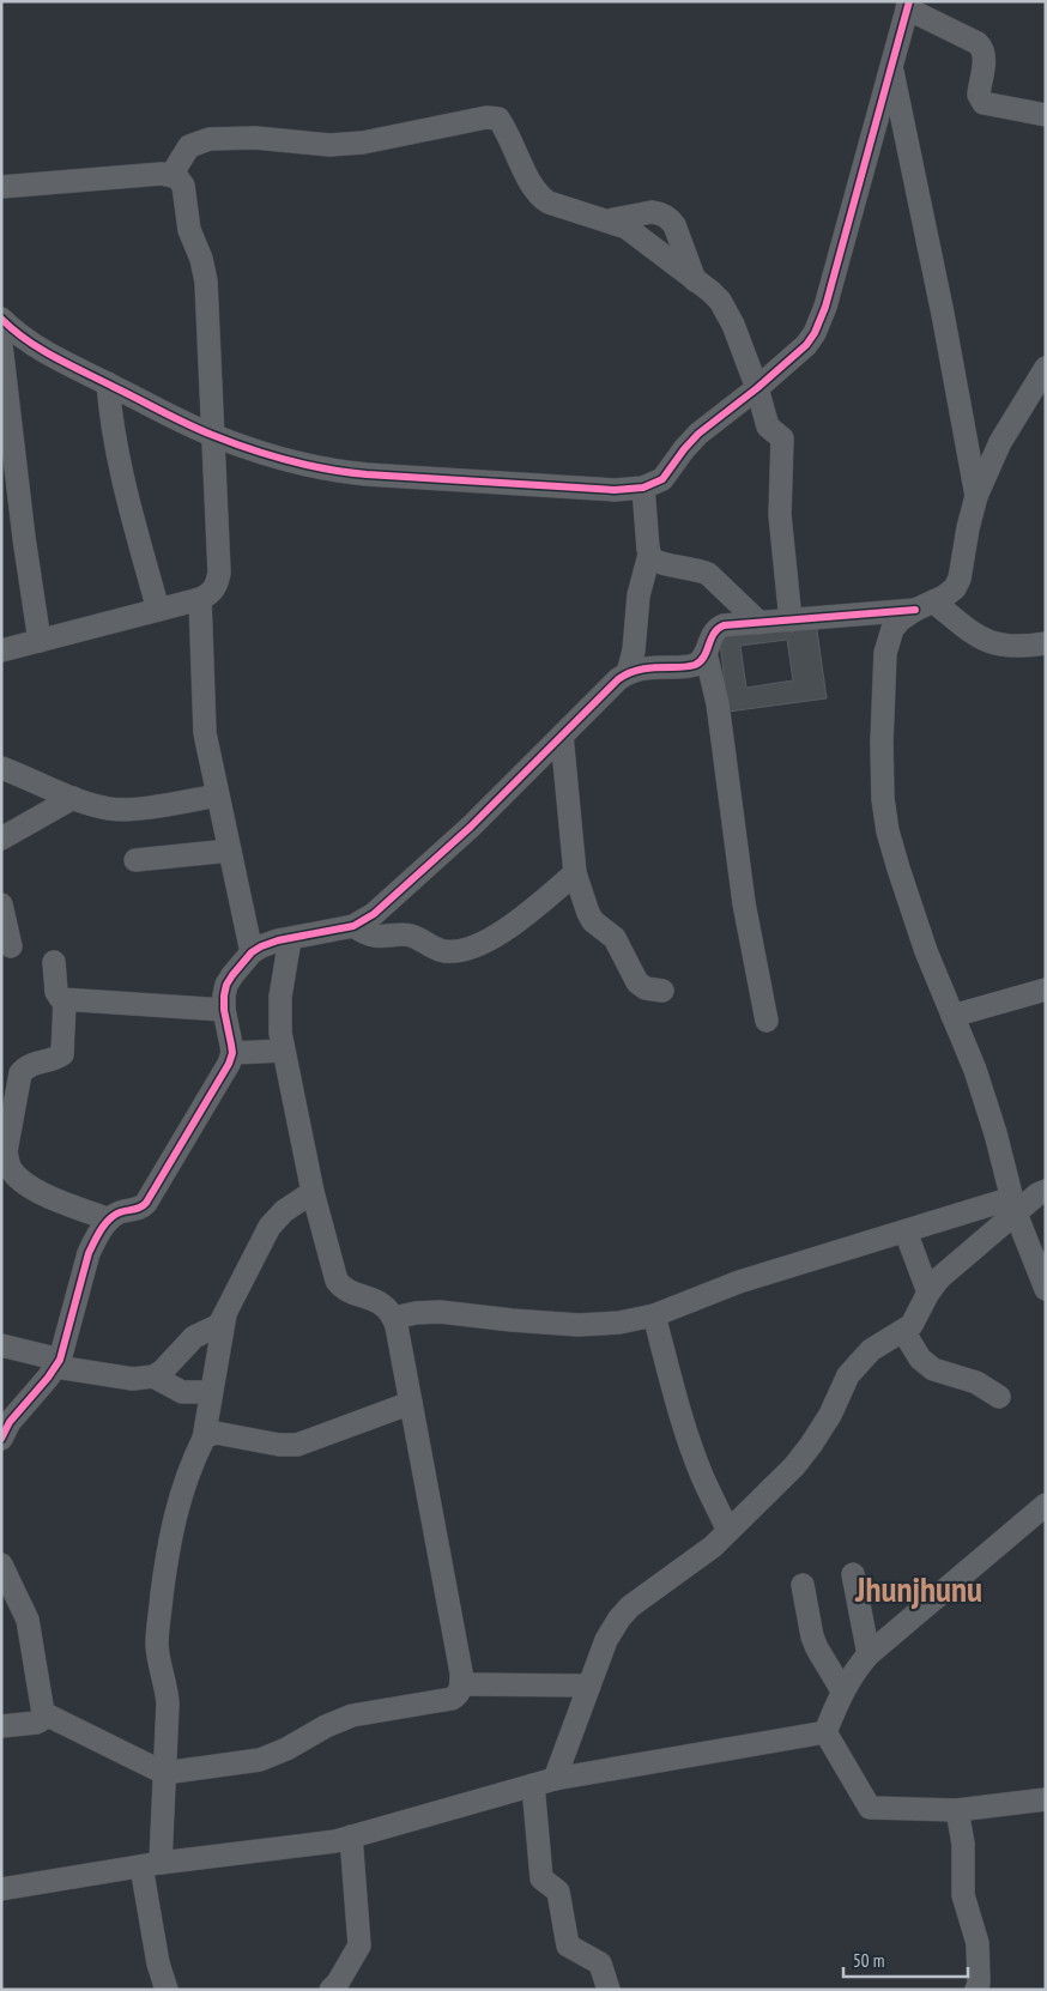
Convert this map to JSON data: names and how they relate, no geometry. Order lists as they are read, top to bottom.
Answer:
{
  "districts": ["Jhunjhunu"],
  "scale_bar": "50 m"
}
